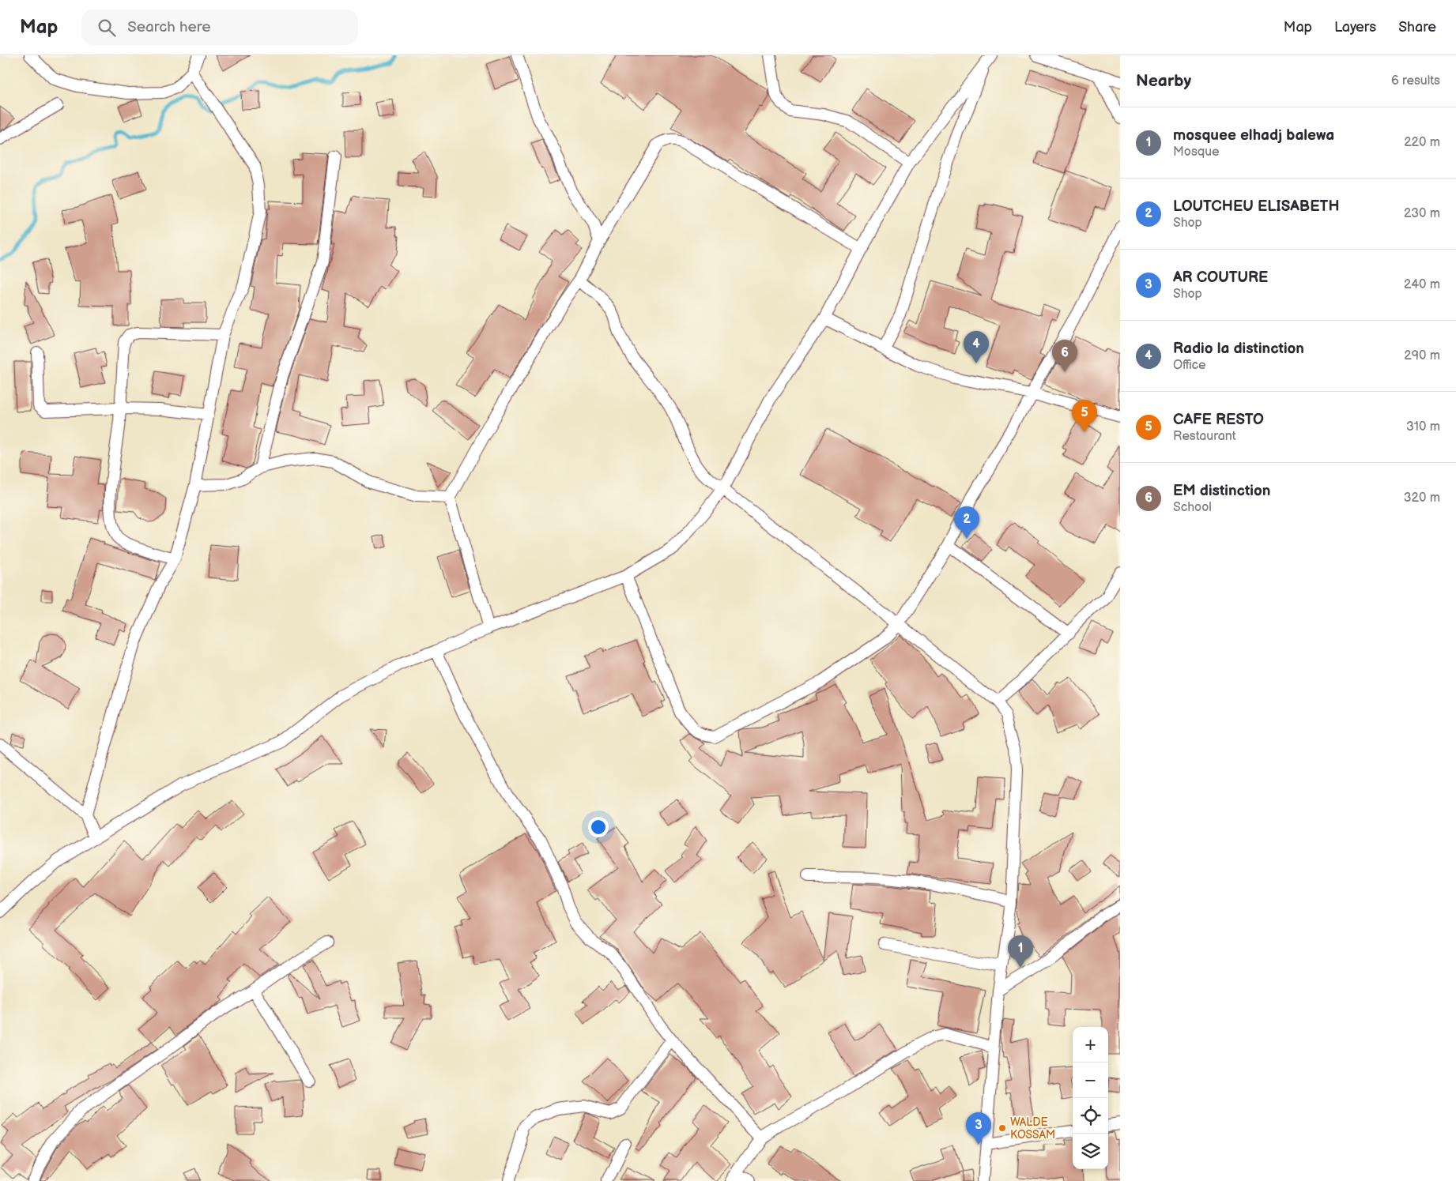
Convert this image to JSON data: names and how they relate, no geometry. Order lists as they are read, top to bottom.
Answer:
{
  "places": ["WALDE KOSSAM"],
  "page": {
    "header": "Map",
    "search": "Search here",
    "nav": ["Map", "Layers", "Share"],
    "heading": ["Nearby", "6 results"],
    "list": [
      {
        "mark": "1",
        "name": "mosquee elhadj balewa",
        "note": "Mosque",
        "value": "220 m"
      },
      {
        "mark": "2",
        "name": "LOUTCHEU ELISABETH",
        "note": "Shop",
        "value": "230 m"
      },
      {
        "mark": "3",
        "name": "AR COUTURE",
        "note": "Shop",
        "value": "240 m"
      },
      {
        "mark": "4",
        "name": "Radio la distinction",
        "note": "Office",
        "value": "290 m"
      },
      {
        "mark": "5",
        "name": "CAFE RESTO",
        "note": "Restaurant",
        "value": "310 m"
      },
      {
        "mark": "6",
        "name": "EM distinction",
        "note": "School",
        "value": "320 m"
      }
    ],
    "pins": [
      "4",
      "6",
      "5",
      "2",
      "1",
      "3"
    ],
    "map_buttons": ["+", "−"]
  }
}
